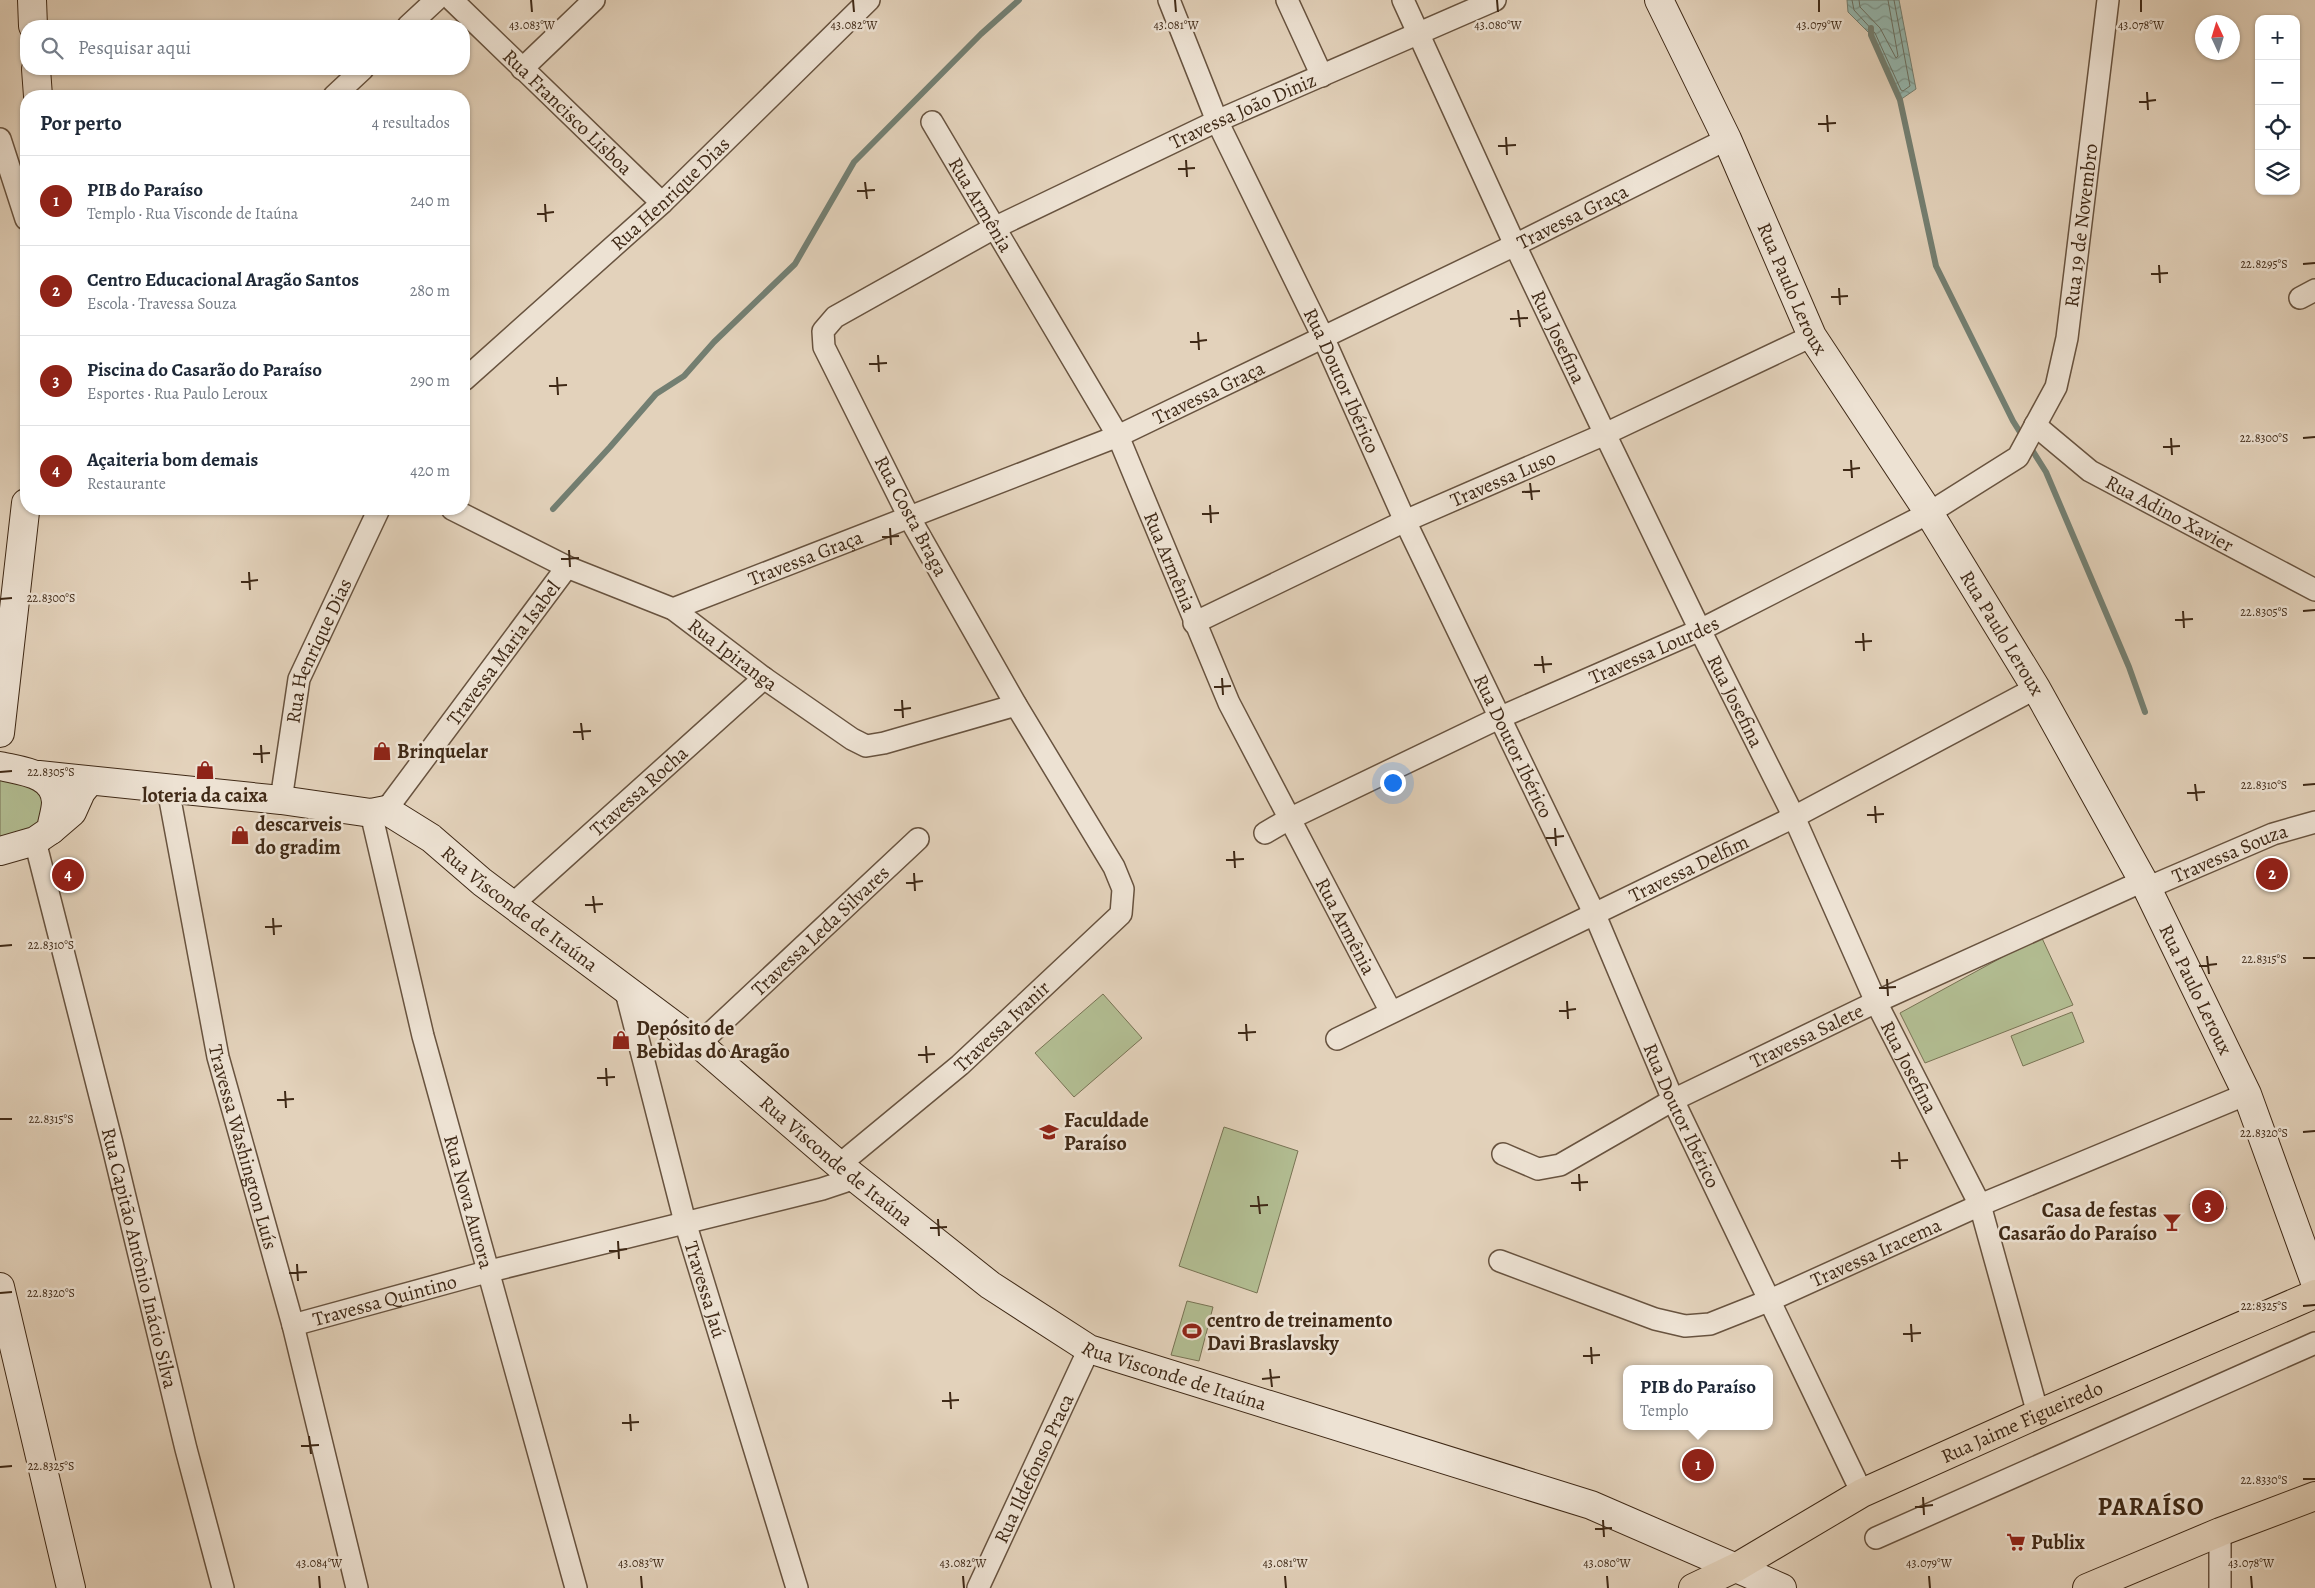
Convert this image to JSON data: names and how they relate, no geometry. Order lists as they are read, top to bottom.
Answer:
{
  "streets": {
    "main road": ["Rua Paulo Leroux", "Rua Visconde de Itaúna", "Rua Jaime Figueiredo"],
    "street": [
      "Travessa João Diniz",
      "Rua Francisco Lisboa",
      "Rua Henrique Dias",
      "Rua Armênia",
      "Travessa Graça",
      "Rua 19 de Novembro",
      "Rua Josefina",
      "Rua Doutor Ibérico",
      "Travessa Luso",
      "Rua Adino Xavier",
      "Rua Costa Braga",
      "Travessa Lourdes",
      "Travessa Maria Isabel",
      "Rua Ipiranga",
      "Travessa Rocha",
      "Travessa Souza",
      "Travessa Delfim",
      "Travessa Leda Silvares",
      "Travessa Ivanir",
      "Travessa Salete",
      "Travessa Washington Luís",
      "Rua Nova Aurora",
      "Travessa Iracema",
      "Rua Capitão Antônio Inácio Silva",
      "Travessa Jaú",
      "Travessa Quintino",
      "Rua Ildefonso Praca"
    ]
  },
  "crossings": [
    ["Travessa João Diniz", "Rua Armênia"],
    ["Travessa João Diniz", "Rua Josefina"],
    ["Travessa João Diniz", "Rua Doutor Ibérico"],
    ["Travessa João Diniz", "Rua Costa Braga"],
    ["Rua Francisco Lisboa", "Rua Henrique Dias"],
    ["Rua Henrique Dias", "Rua Visconde de Itaúna"],
    ["Rua Armênia", "Travessa Graça"],
    ["Rua Armênia", "Travessa Luso"],
    ["Rua Armênia", "Rua Costa Braga"],
    ["Rua Armênia", "Travessa Lourdes"],
    ["Rua Armênia", "Travessa Delfim"],
    ["Travessa Graça", "Rua Paulo Leroux"],
    ["Travessa Graça", "Rua Josefina"],
    ["Travessa Graça", "Rua Doutor Ibérico"],
    ["Travessa Graça", "Rua Costa Braga"],
    ["Travessa Graça", "Rua Ipiranga"],
    ["Rua 19 de Novembro", "Rua Adino Xavier"],
    ["Rua 19 de Novembro", "Travessa Lourdes"],
    ["Rua Paulo Leroux", "Travessa Luso"],
    ["Rua Paulo Leroux", "Travessa Lourdes"],
    ["Rua Paulo Leroux", "Travessa Souza"],
    ["Rua Paulo Leroux", "Travessa Delfim"],
    ["Rua Paulo Leroux", "Travessa Salete"],
    ["Rua Paulo Leroux", "Travessa Iracema"],
    ["Rua Josefina", "Travessa Luso"],
    ["Rua Josefina", "Travessa Lourdes"],
    ["Rua Josefina", "Travessa Delfim"],
    ["Rua Josefina", "Travessa Salete"],
    ["Rua Josefina", "Travessa Iracema"],
    ["Rua Josefina", "Rua Jaime Figueiredo"],
    ["Rua Doutor Ibérico", "Travessa Luso"],
    ["Rua Doutor Ibérico", "Travessa Lourdes"],
    ["Rua Doutor Ibérico", "Travessa Delfim"],
    ["Rua Doutor Ibérico", "Travessa Salete"],
    ["Rua Doutor Ibérico", "Travessa Iracema"],
    ["Rua Doutor Ibérico", "Rua Jaime Figueiredo"],
    ["Rua Adino Xavier", "Travessa Lourdes"],
    ["Rua Costa Braga", "Rua Ipiranga"],
    ["Rua Costa Braga", "Travessa Ivanir"],
    ["Travessa Maria Isabel", "Rua Ipiranga"],
    ["Travessa Maria Isabel", "Rua Visconde de Itaúna"],
    ["Travessa Maria Isabel", "Rua Nova Aurora"],
    ["Rua Ipiranga", "Travessa Rocha"],
    ["Travessa Rocha", "Rua Visconde de Itaúna"],
    ["Travessa Souza", "Travessa Salete"],
    ["Rua Visconde de Itaúna", "Travessa Leda Silvares"],
    ["Rua Visconde de Itaúna", "Travessa Ivanir"],
    ["Rua Visconde de Itaúna", "Travessa Washington Luís"],
    ["Rua Visconde de Itaúna", "Rua Nova Aurora"],
    ["Rua Visconde de Itaúna", "Travessa Jaú"],
    ["Rua Visconde de Itaúna", "Travessa Quintino"],
    ["Rua Visconde de Itaúna", "Rua Jaime Figueiredo"],
    ["Rua Visconde de Itaúna", "Rua Ildefonso Praca"],
    ["Travessa Ivanir", "Travessa Quintino"],
    ["Travessa Washington Luís", "Travessa Quintino"],
    ["Rua Nova Aurora", "Travessa Quintino"],
    ["Travessa Jaú", "Travessa Quintino"]
  ],
  "districts": ["PARAÍSO"],
  "places": {
    "shop": [
      "Brinquelar",
      "loteria da caixa",
      "descarveis do gradim",
      "Depósito de Bebidas do Aragão"
    ],
    "school or university": ["Faculdade Paraíso"],
    "bar": ["Casa de festas Casarão do Paraíso"],
    "sports": ["centro de treinamento Davi Braslavsky"],
    "supermarket": ["Publix"]
  },
  "north": "top",
  "page": {
    "map_buttons": ["+", "−"],
    "search": "Pesquisar aqui",
    "heading": ["Por perto", "4 resultados"],
    "list": [
      {
        "mark": "1",
        "name": "PIB do Paraíso",
        "note": "Templo · Rua Visconde de Itaúna",
        "value": "240 m"
      },
      {
        "mark": "2",
        "name": "Centro Educacional Aragão Santos",
        "note": "Escola · Travessa Souza",
        "value": "280 m"
      },
      {
        "mark": "3",
        "name": "Piscina do Casarão do Paraíso",
        "note": "Esportes · Rua Paulo Leroux",
        "value": "290 m"
      },
      {
        "mark": "4",
        "name": "Açaiteria bom demais",
        "note": "Restaurante",
        "value": "420 m"
      }
    ],
    "pins": [
      "2",
      "4",
      "3",
      "1"
    ],
    "popup": ["PIB do Paraíso", "Templo"]
  },
  "coordinates": [
    "43.083°W",
    "43.082°W",
    "43.081°W",
    "43.080°W",
    "43.079°W",
    "43.078°W",
    "22.8295°S",
    "22.8300°S",
    "22.8305°S",
    "22.8310°S",
    "22.8315°S",
    "22.8320°S",
    "22.8325°S",
    "22.8330°S",
    "43.084°W"
  ]
}
